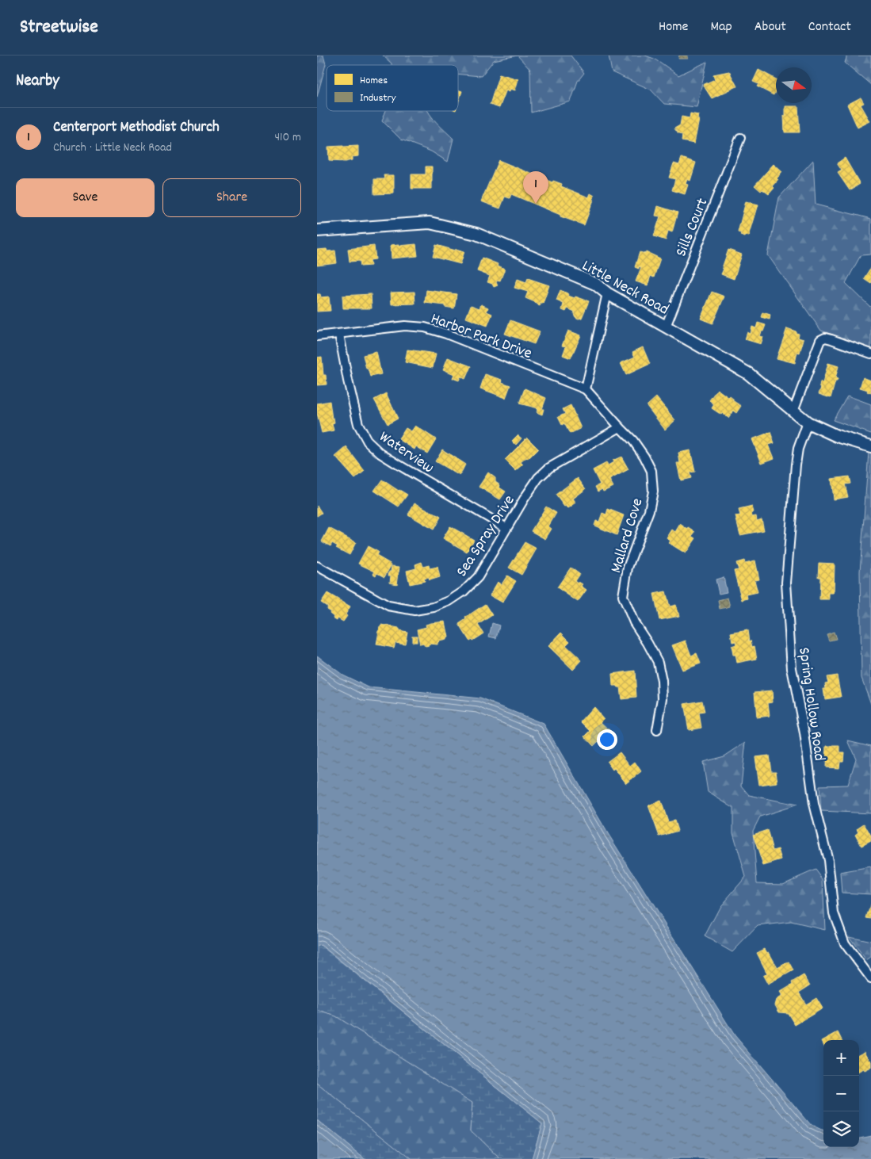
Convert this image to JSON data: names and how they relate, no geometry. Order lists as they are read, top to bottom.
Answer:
{
  "streets": {
    "street": [
      "Sills Court",
      "Little Neck Road",
      "Harbor Park Drive",
      "Waterview",
      "Sea Spray Drive",
      "Mallard Cove",
      "Spring Hollow Road"
    ]
  },
  "crossings": [
    ["Sills Court", "Little Neck Road"],
    ["Little Neck Road", "Spring Hollow Road"],
    ["Harbor Park Drive", "Waterview"],
    ["Harbor Park Drive", "Mallard Cove"],
    ["Waterview", "Sea Spray Drive"],
    ["Sea Spray Drive", "Mallard Cove"]
  ],
  "legend": ["Homes", "Industry"],
  "north": "right",
  "page": {
    "header": "Streetwise",
    "nav": [
      "Home",
      "Map",
      "About",
      "Contact"
    ],
    "heading": "Nearby",
    "list": [
      {
        "mark": "1",
        "name": "Centerport Methodist Church",
        "note": "Church · Little Neck Road",
        "value": "410 m"
      }
    ],
    "buttons": ["Save", "Share"],
    "pins": "1",
    "map_buttons": ["+", "−"]
  }
}
